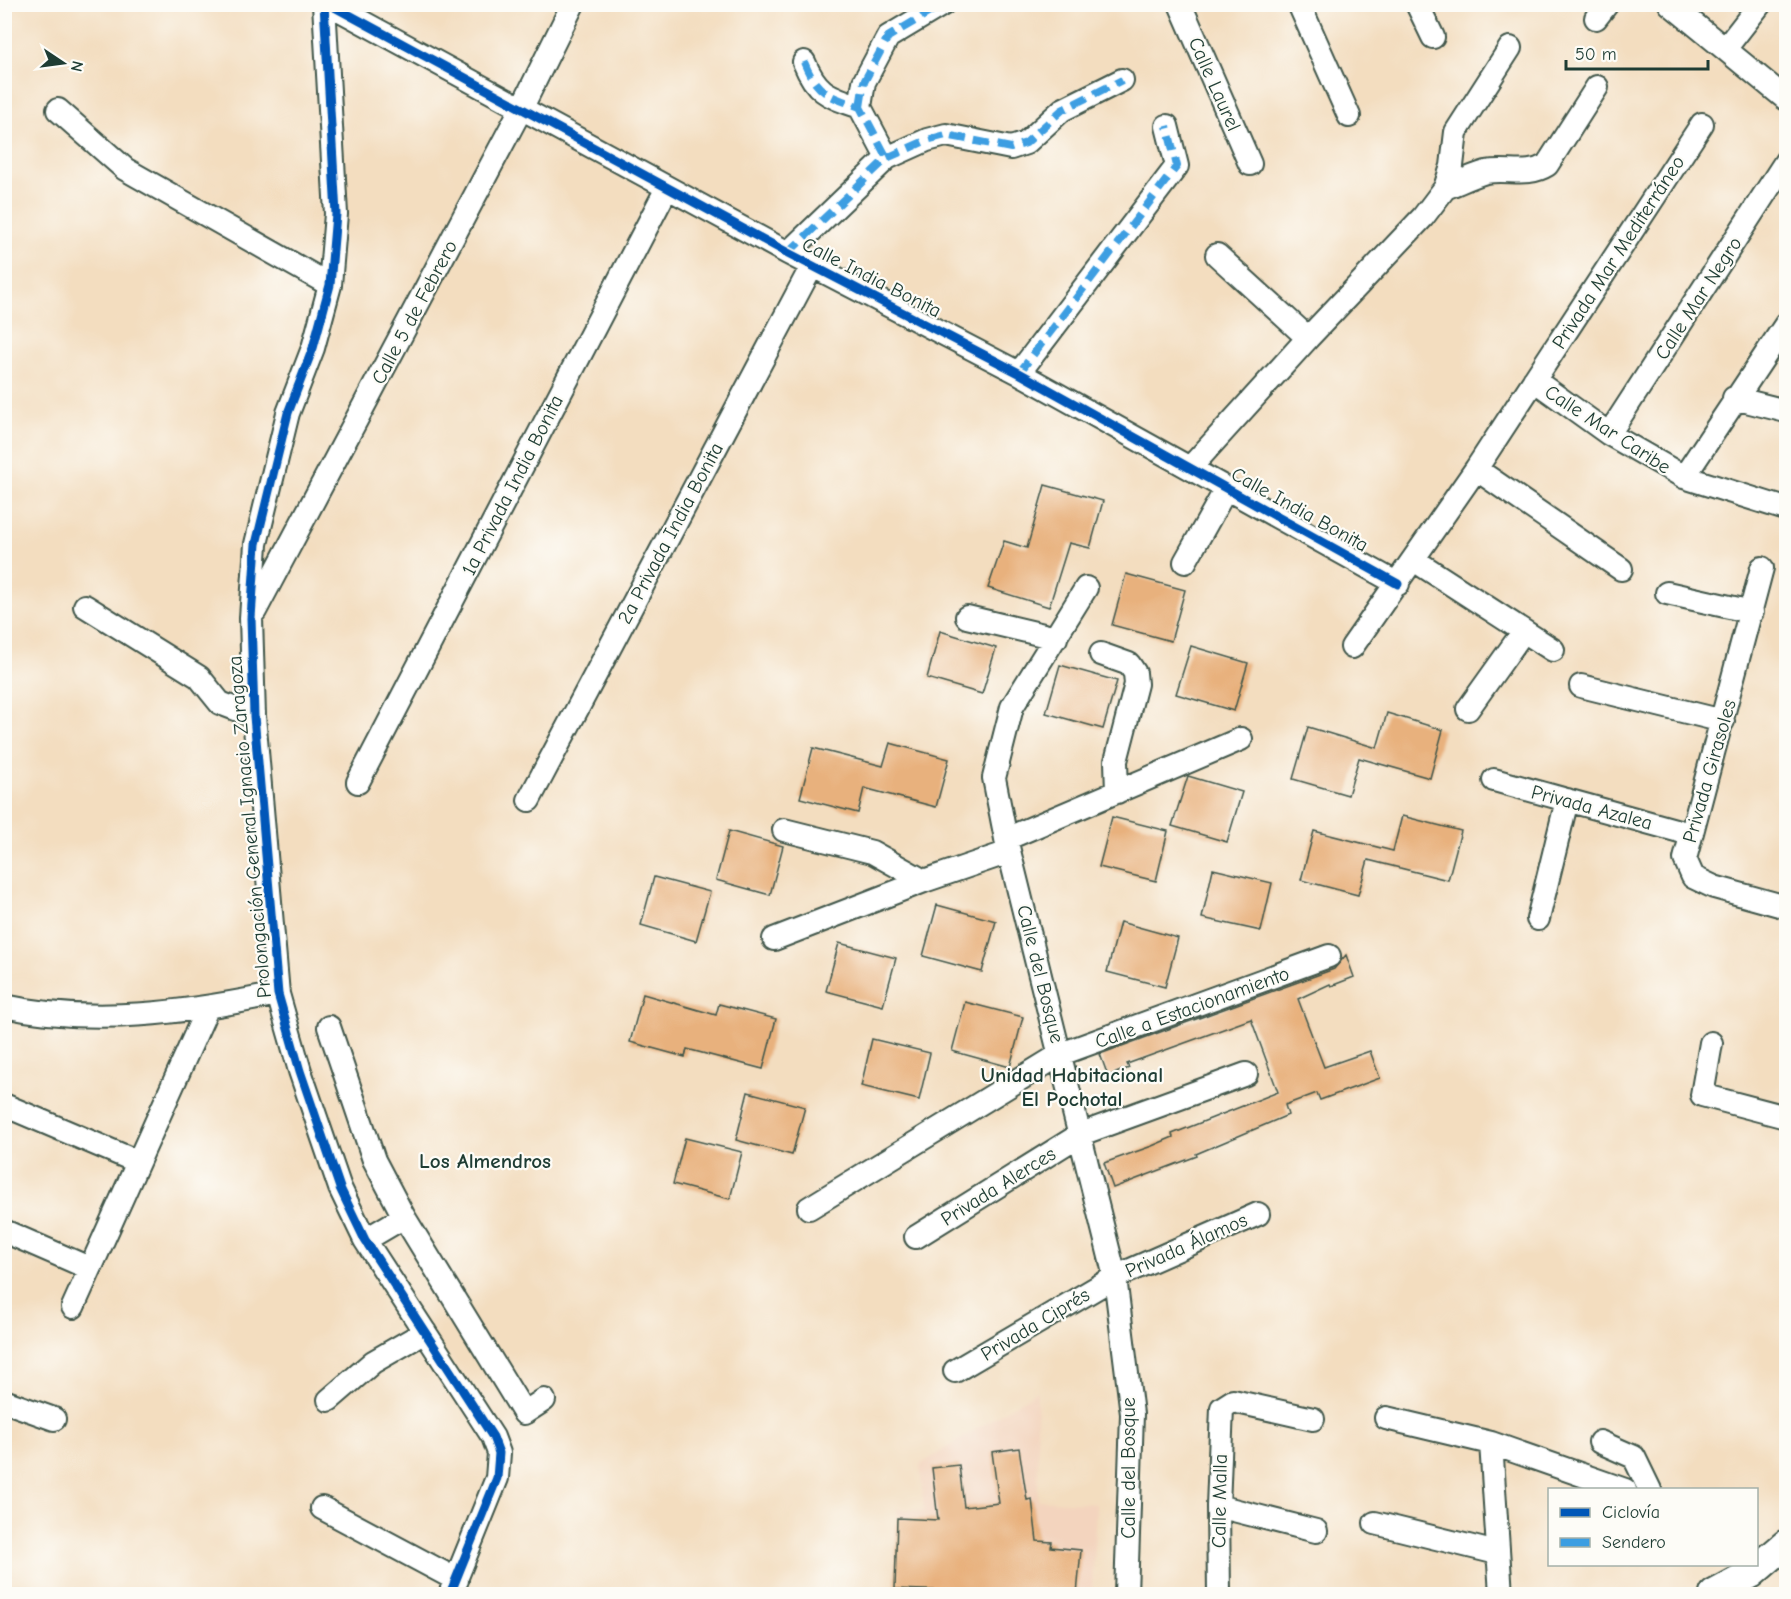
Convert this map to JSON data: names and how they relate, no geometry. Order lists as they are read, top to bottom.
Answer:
{
  "streets": {
    "street": [
      "Calle Laurel",
      "Privada Mar Mediterráneo",
      "Calle India Bonita",
      "Calle Mar Negro",
      "Calle 5 de Febrero",
      "Calle Mar Caribe",
      "1a Privada India Bonita",
      "2a Privada India Bonita",
      "Privada Girasoles",
      "Privada Azalea",
      "Prolongación General Ignacio Zaragoza",
      "Calle del Bosque",
      "Calle a Estacionamiento",
      "Privada Alerces",
      "Privada Álamos",
      "Privada Ciprés",
      "Calle Malla"
    ]
  },
  "crossings": [
    ["Privada Mar Mediterráneo", "Calle India Bonita"],
    ["Privada Mar Mediterráneo", "Calle Mar Caribe"],
    ["Calle India Bonita", "Calle 5 de Febrero"],
    ["Calle India Bonita", "1a Privada India Bonita"],
    ["Calle India Bonita", "2a Privada India Bonita"],
    ["Calle India Bonita", "Prolongación General Ignacio Zaragoza"],
    ["Calle Mar Negro", "Calle Mar Caribe"],
    ["Calle 5 de Febrero", "Prolongación General Ignacio Zaragoza"],
    ["Privada Girasoles", "Privada Azalea"],
    ["Calle del Bosque", "Calle a Estacionamiento"],
    ["Calle del Bosque", "Privada Alerces"],
    ["Calle del Bosque", "Privada Álamos"],
    ["Calle del Bosque", "Privada Ciprés"],
    ["Privada Álamos", "Privada Ciprés"]
  ],
  "districts": ["Unidad Habitacional El Pochotal", "Los Almendros"],
  "legend": ["Ciclovía", "Sendero"],
  "scale_bar": "50 m",
  "north": "right"
}
